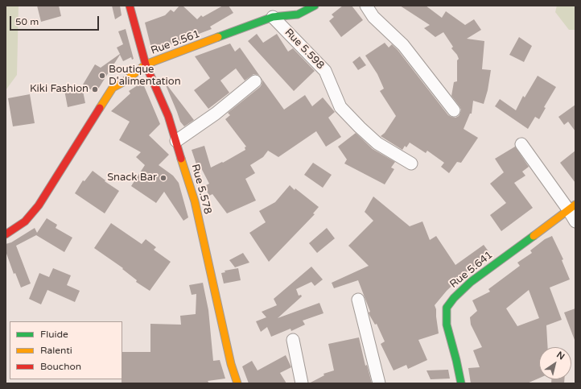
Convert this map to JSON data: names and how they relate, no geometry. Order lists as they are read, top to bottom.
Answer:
{
  "streets": {
    "street": [
      "Rue 5.561",
      "Rue 5.598",
      "Rue 5.578",
      "Rue 5.641"
    ]
  },
  "crossings": [
    ["Rue 5.561", "Rue 5.598"],
    ["Rue 5.561", "Rue 5.578"]
  ],
  "places": ["Boutique D'alimentation", "Kiki Fashion", "Snack Bar"],
  "legend": ["Fluide", "Ralenti", "Bouchon"],
  "scale_bar": "50 m",
  "north": "top right"
}
